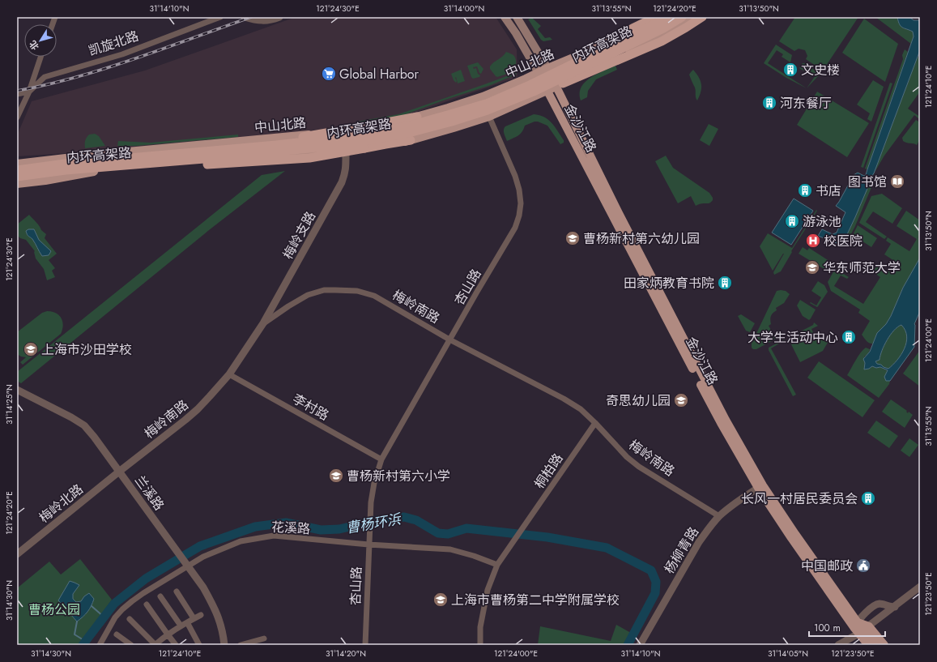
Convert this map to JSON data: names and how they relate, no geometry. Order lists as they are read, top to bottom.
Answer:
{
  "streets": {
    "highway": ["内环高架路"],
    "main road": ["中山北路", "金沙江路"],
    "street": [
      "凯旋北路",
      "梅岭支路",
      "杏山路",
      "梅岭南路",
      "李村路",
      "桐柏路",
      "兰溪路",
      "梅岭北路",
      "花溪路",
      "杨柳青路"
    ]
  },
  "crossings": [
    ["中山北路", "金沙江路"],
    ["金沙江路", "杨柳青路"],
    ["梅岭支路", "梅岭南路"],
    ["杏山路", "梅岭南路"],
    ["杏山路", "李村路"],
    ["杏山路", "花溪路"],
    ["梅岭南路", "李村路"],
    ["梅岭南路", "桐柏路"],
    ["梅岭南路", "兰溪路"],
    ["梅岭南路", "梅岭北路"],
    ["梅岭南路", "杨柳青路"],
    ["桐柏路", "花溪路"],
    ["兰溪路", "梅岭北路"],
    ["兰溪路", "花溪路"]
  ],
  "water": ["曹杨环浜"],
  "parks": ["曹杨公园"],
  "places": {
    "building": [
      "文史楼",
      "河东餐厅",
      "书店",
      "游泳池",
      "田家炳教育书院",
      "大学生活动中心",
      "长风一村居民委员会"
    ],
    "supermarket": ["Global Harbor"],
    "library": ["图书馆"],
    "school or university": [
      "曹杨新村第六幼儿园",
      "华东师范大学",
      "上海市沙田学校",
      "奇思幼儿园",
      "曹杨新村第六小学",
      "上海市曹杨第二中学附属学校"
    ],
    "hospital": ["校医院"],
    "public building": ["中国邮政"]
  },
  "scale_bar": "100 m",
  "north": "bottom left",
  "coordinates": [
    "31°14'10\"N",
    "121°24'30\"E",
    "31°14'00\"N",
    "31°13'55\"N",
    "121°24'20\"E",
    "31°13'50\"N",
    "121°24'10\"E",
    "121°24'00\"E",
    "31°14'25\"N",
    "121°23'50\"E",
    "31°14'30\"N",
    "31°14'20\"N",
    "31°14'05\"N"
  ]
}
